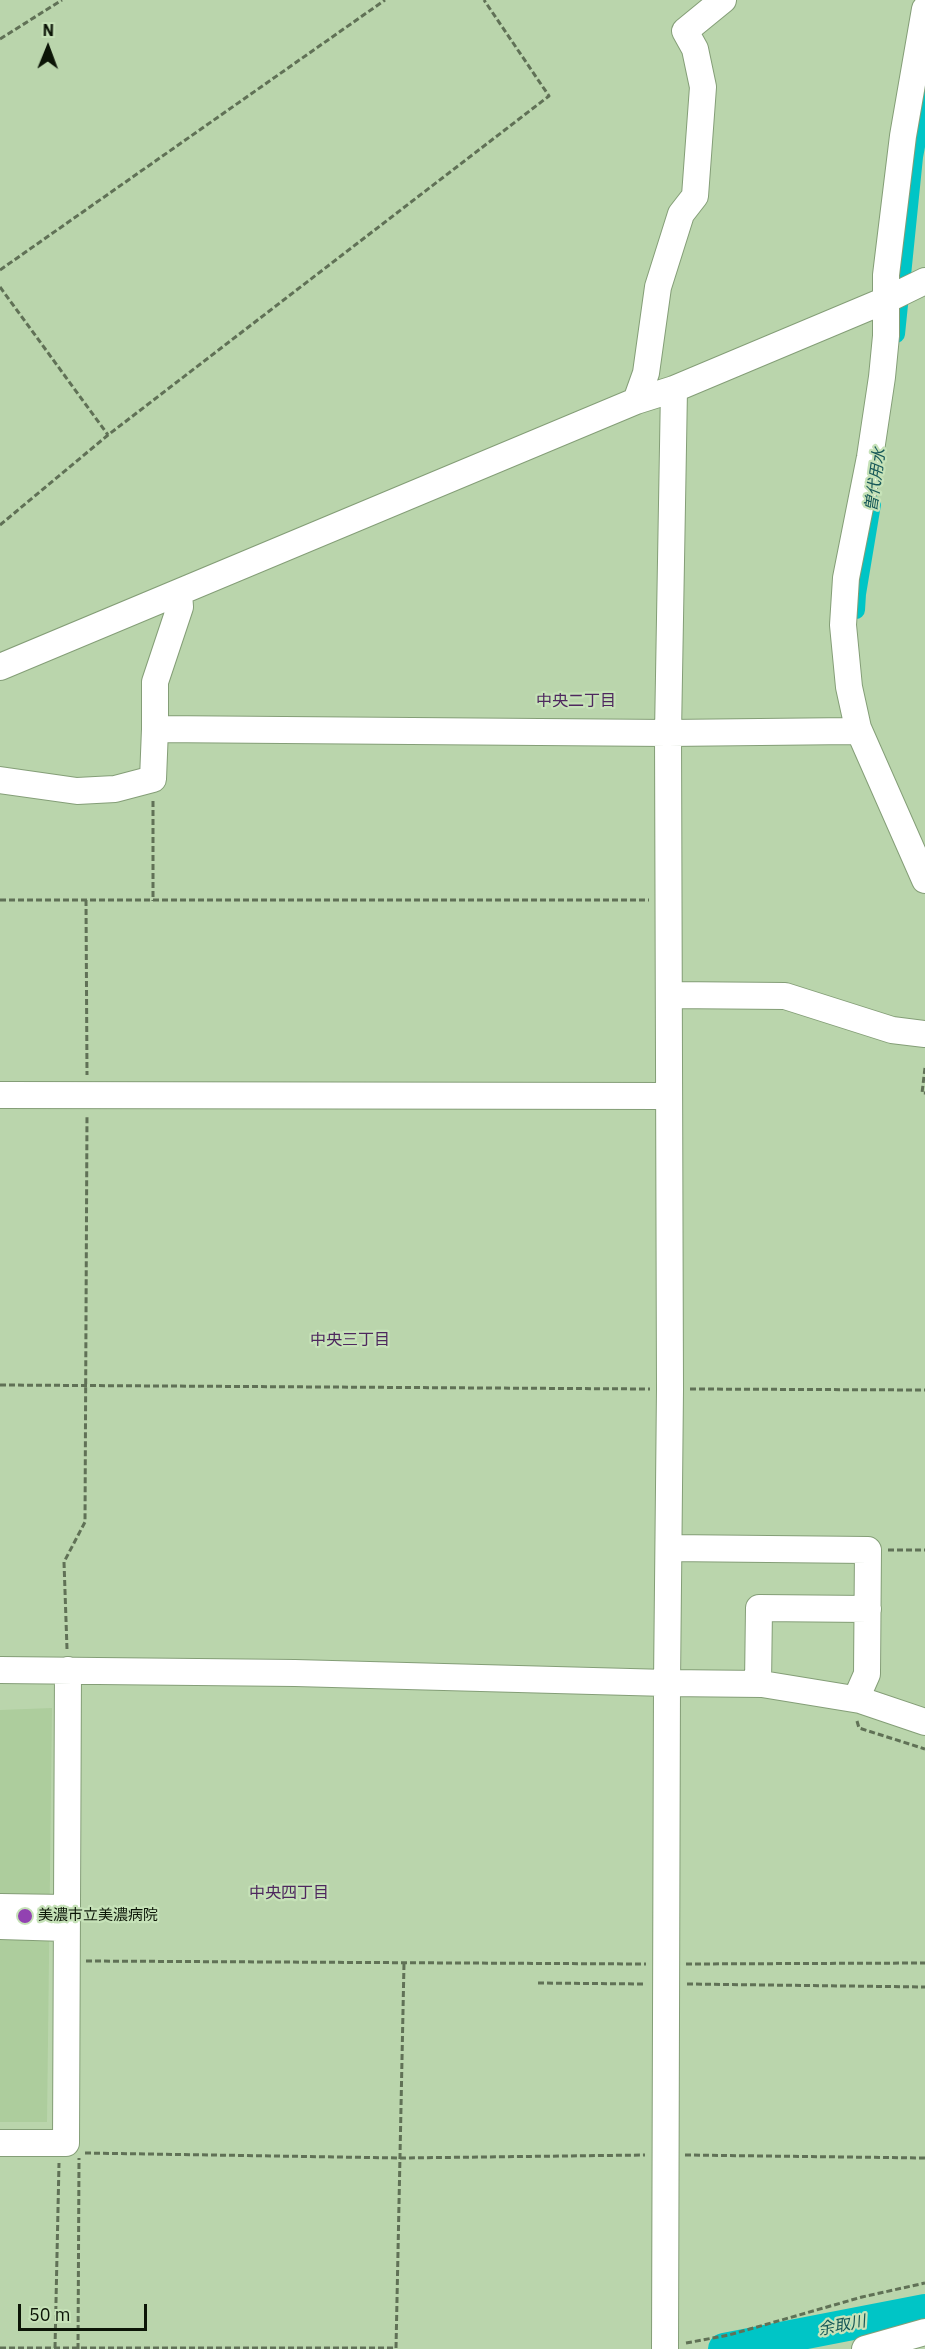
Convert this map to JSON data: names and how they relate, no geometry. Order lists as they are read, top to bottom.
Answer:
{
  "districts": ["中央二丁目", "中央三丁目", "中央四丁目"],
  "water": ["曽代用水", "余取川"],
  "places": ["美濃市立美濃病院"],
  "scale_bar": "50 m",
  "north": "top"
}
